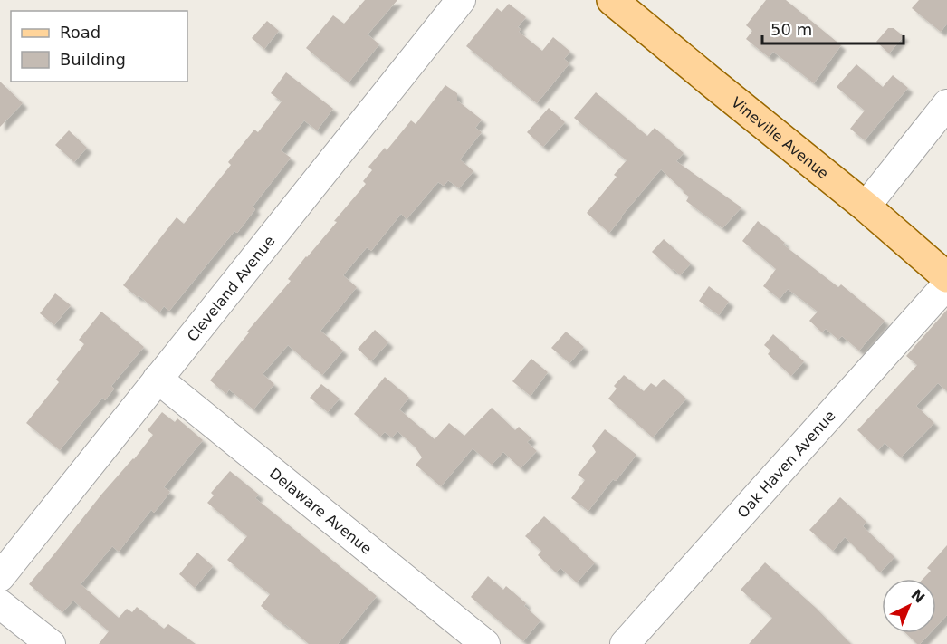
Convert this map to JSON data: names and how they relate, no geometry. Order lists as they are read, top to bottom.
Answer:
{
  "streets": {
    "main road": ["Vineville Avenue"],
    "street": ["Cleveland Avenue", "Oak Haven Avenue", "Delaware Avenue"]
  },
  "crossings": [
    ["Cleveland Avenue", "Delaware Avenue"]
  ],
  "legend": ["Road", "Building"],
  "scale_bar": "50 m",
  "north": "top right"
}
